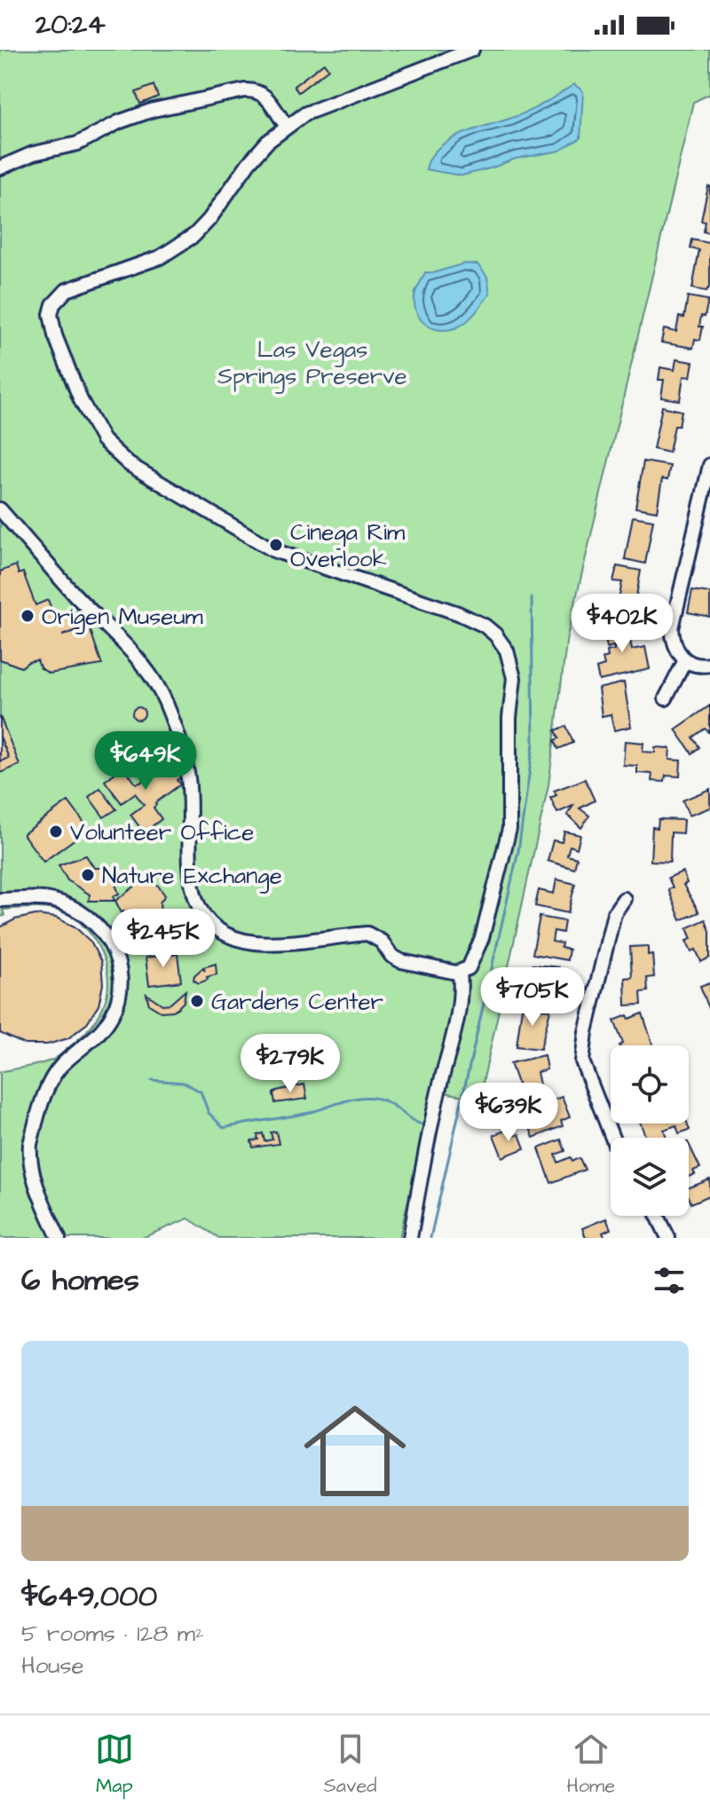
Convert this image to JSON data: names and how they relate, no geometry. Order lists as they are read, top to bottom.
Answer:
{
  "parks": ["Las Vegas Springs Preserve"],
  "places": [
    "Cinega Rim Overlook",
    "Origen Museum",
    "Volunteer Office",
    "Nature Exchange",
    "Gardens Center"
  ],
  "page": {
    "status": "20:24",
    "price": [
      "$402K",
      "$649K",
      "$245K",
      "$705K",
      "$279K",
      "$639K"
    ],
    "heading": "6 homes",
    "list": [
      {
        "name": "$649,000",
        "note": "5 rooms · 128 m² · House"
      }
    ],
    "tabs": ["Map", "Saved", "Home"]
  }
}
